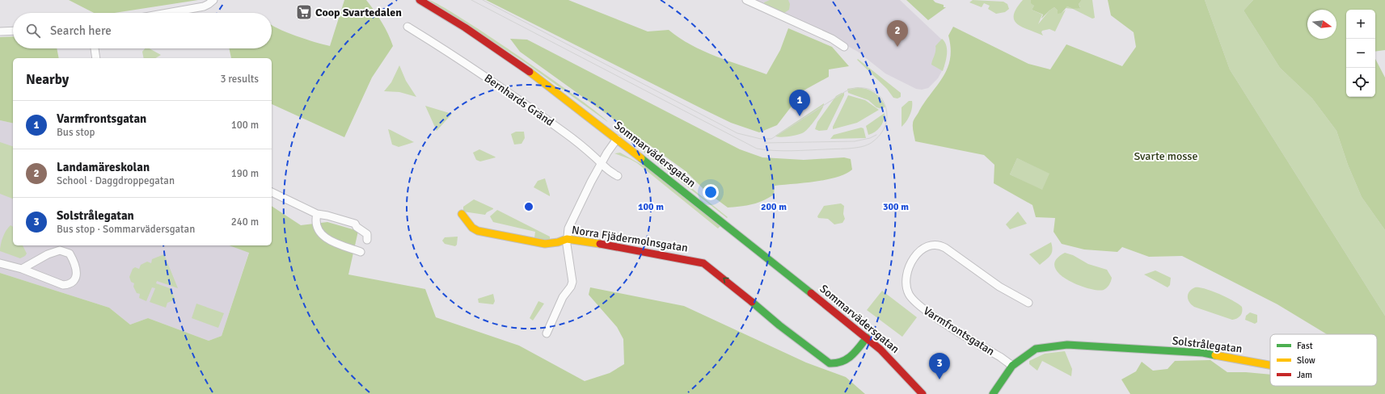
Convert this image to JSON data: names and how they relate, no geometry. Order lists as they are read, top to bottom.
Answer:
{
  "streets": {
    "street": [
      "Bernhards Gränd",
      "Sommarvädersgatan",
      "Norra Fjädermolnsgatan",
      "Varmfrontsgatan",
      "Solstrålegatan"
    ]
  },
  "crossings": [
    ["Sommarvädersgatan", "Norra Fjädermolnsgatan"],
    ["Varmfrontsgatan", "Solstrålegatan"]
  ],
  "one_way": ["Norra Fjädermolnsgatan"],
  "parks": ["Svarte mosse"],
  "places": {
    "supermarket": ["Coop Svartedalen"]
  },
  "legend": ["Fast", "Slow", "Jam"],
  "north": "right",
  "page": {
    "map_buttons": ["+", "−"],
    "search": "Search here",
    "pins": ["2", "1", "3"],
    "heading": ["Nearby", "3 results"],
    "list": [
      {
        "mark": "1",
        "name": "Varmfrontsgatan",
        "note": "Bus stop",
        "value": "100 m"
      },
      {
        "mark": "2",
        "name": "Landamäreskolan",
        "note": "School · Daggdroppegatan",
        "value": "190 m"
      },
      {
        "mark": "3",
        "name": "Solstrålegatan",
        "note": "Bus stop · Sommarvädersgatan",
        "value": "240 m"
      }
    ]
  },
  "rings": ["100 m", "200 m", "300 m"]
}
